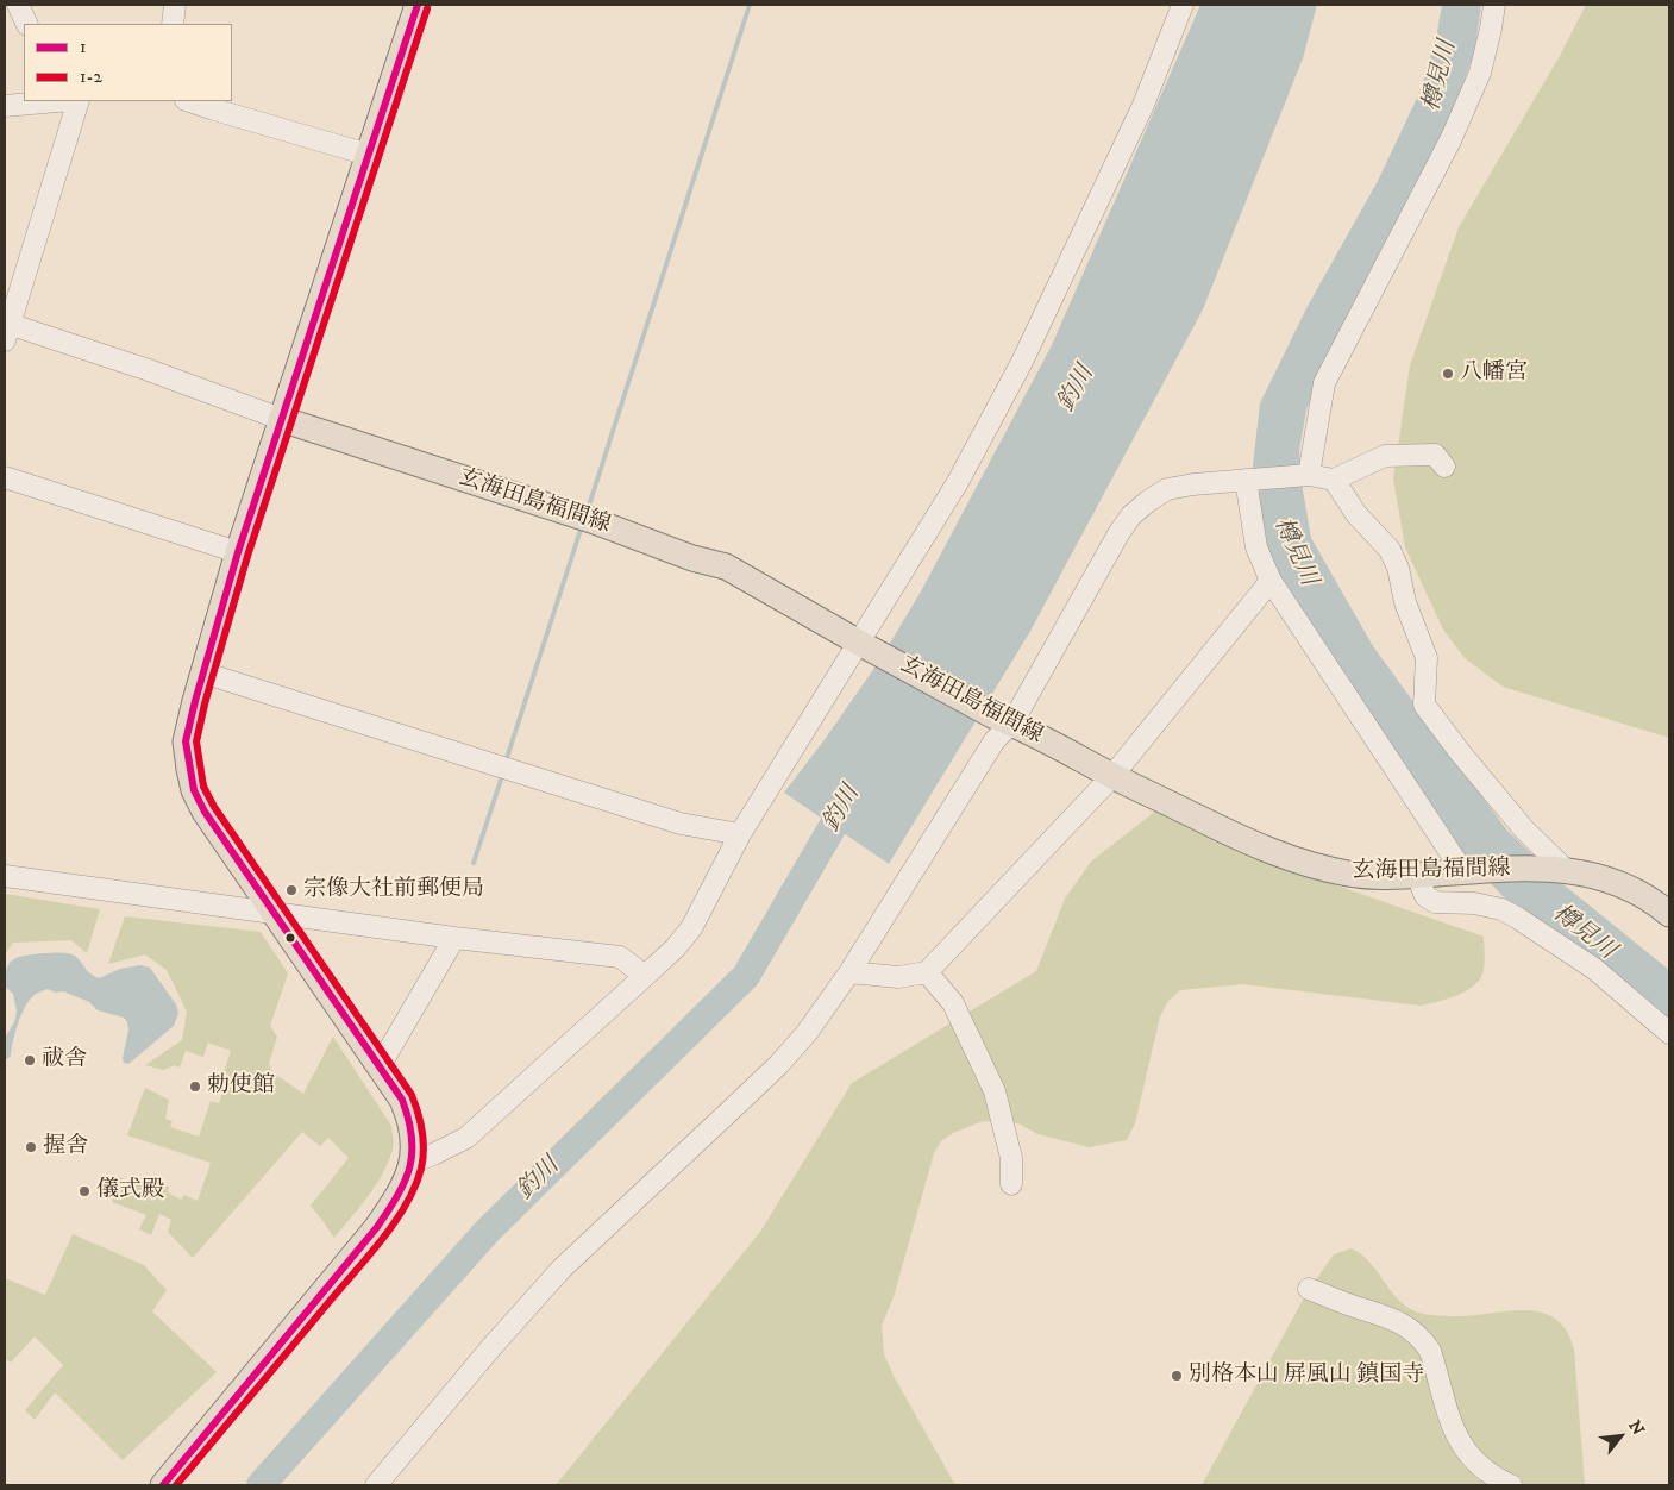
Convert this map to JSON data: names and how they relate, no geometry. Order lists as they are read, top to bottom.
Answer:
{
  "streets": {
    "main road": ["玄海田島福間線"]
  },
  "water": ["樽見川", "釣川"],
  "places": [
    "八幡宮",
    "宗像大社前郵便局",
    "祓舎",
    "勅使館",
    "握舎",
    "儀式殿",
    "別格本山 屏風山 鎮国寺"
  ],
  "lines": ["transit line 1", "transit line 1-2"],
  "legend": ["1", "1-2"],
  "north": "top right"
}
